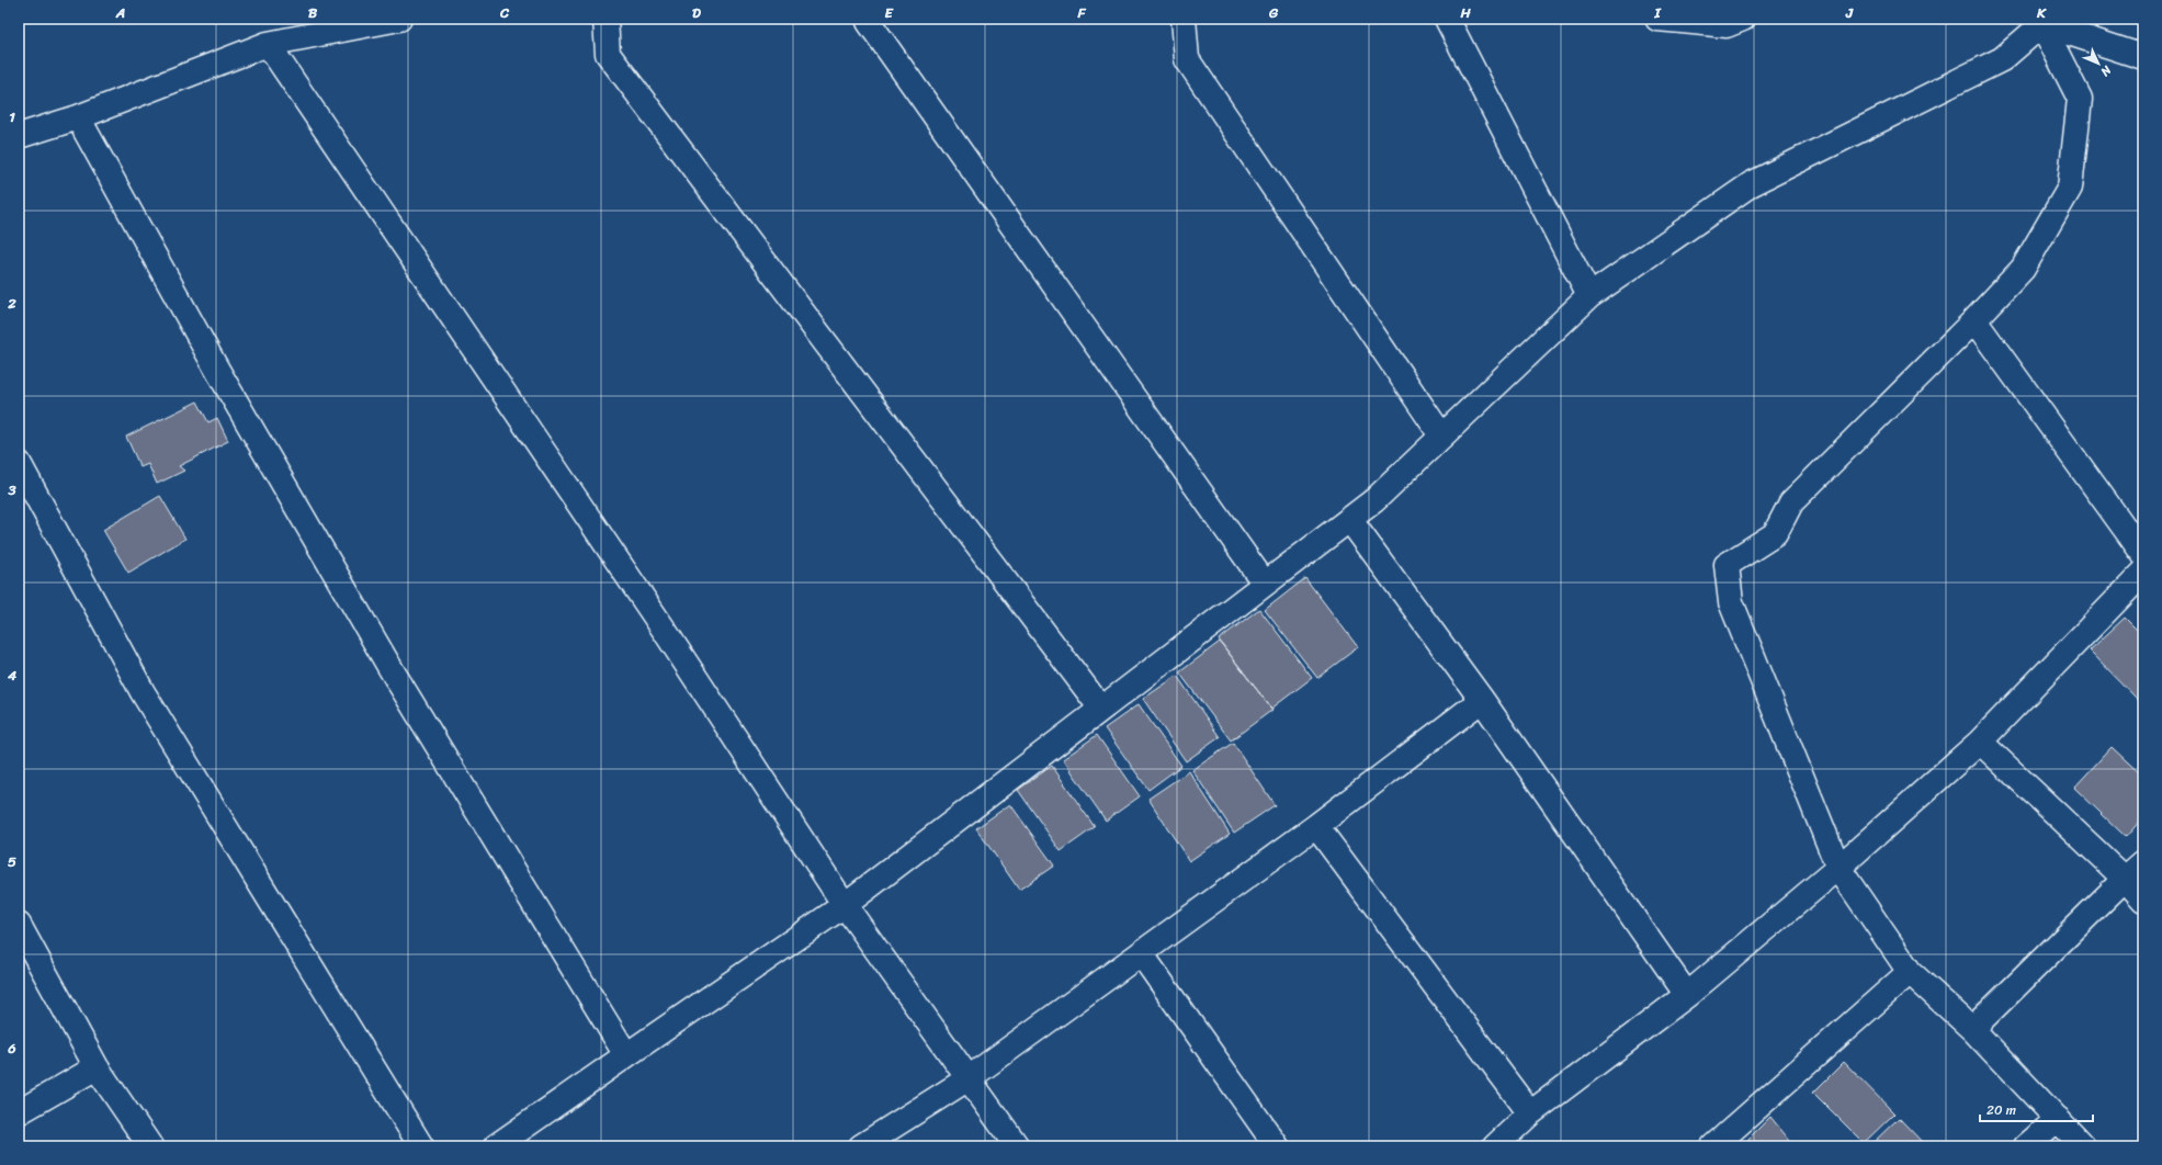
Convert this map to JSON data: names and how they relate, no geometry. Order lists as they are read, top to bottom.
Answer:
{
  "scale_bar": "20 m",
  "north": "bottom right",
  "grid": {
    "columns": [
      "A",
      "B",
      "C",
      "D",
      "E",
      "F",
      "G",
      "H",
      "I",
      "J",
      "K"
    ],
    "rows": [
      "1",
      "2",
      "3",
      "4",
      "5",
      "6"
    ]
  }
}
